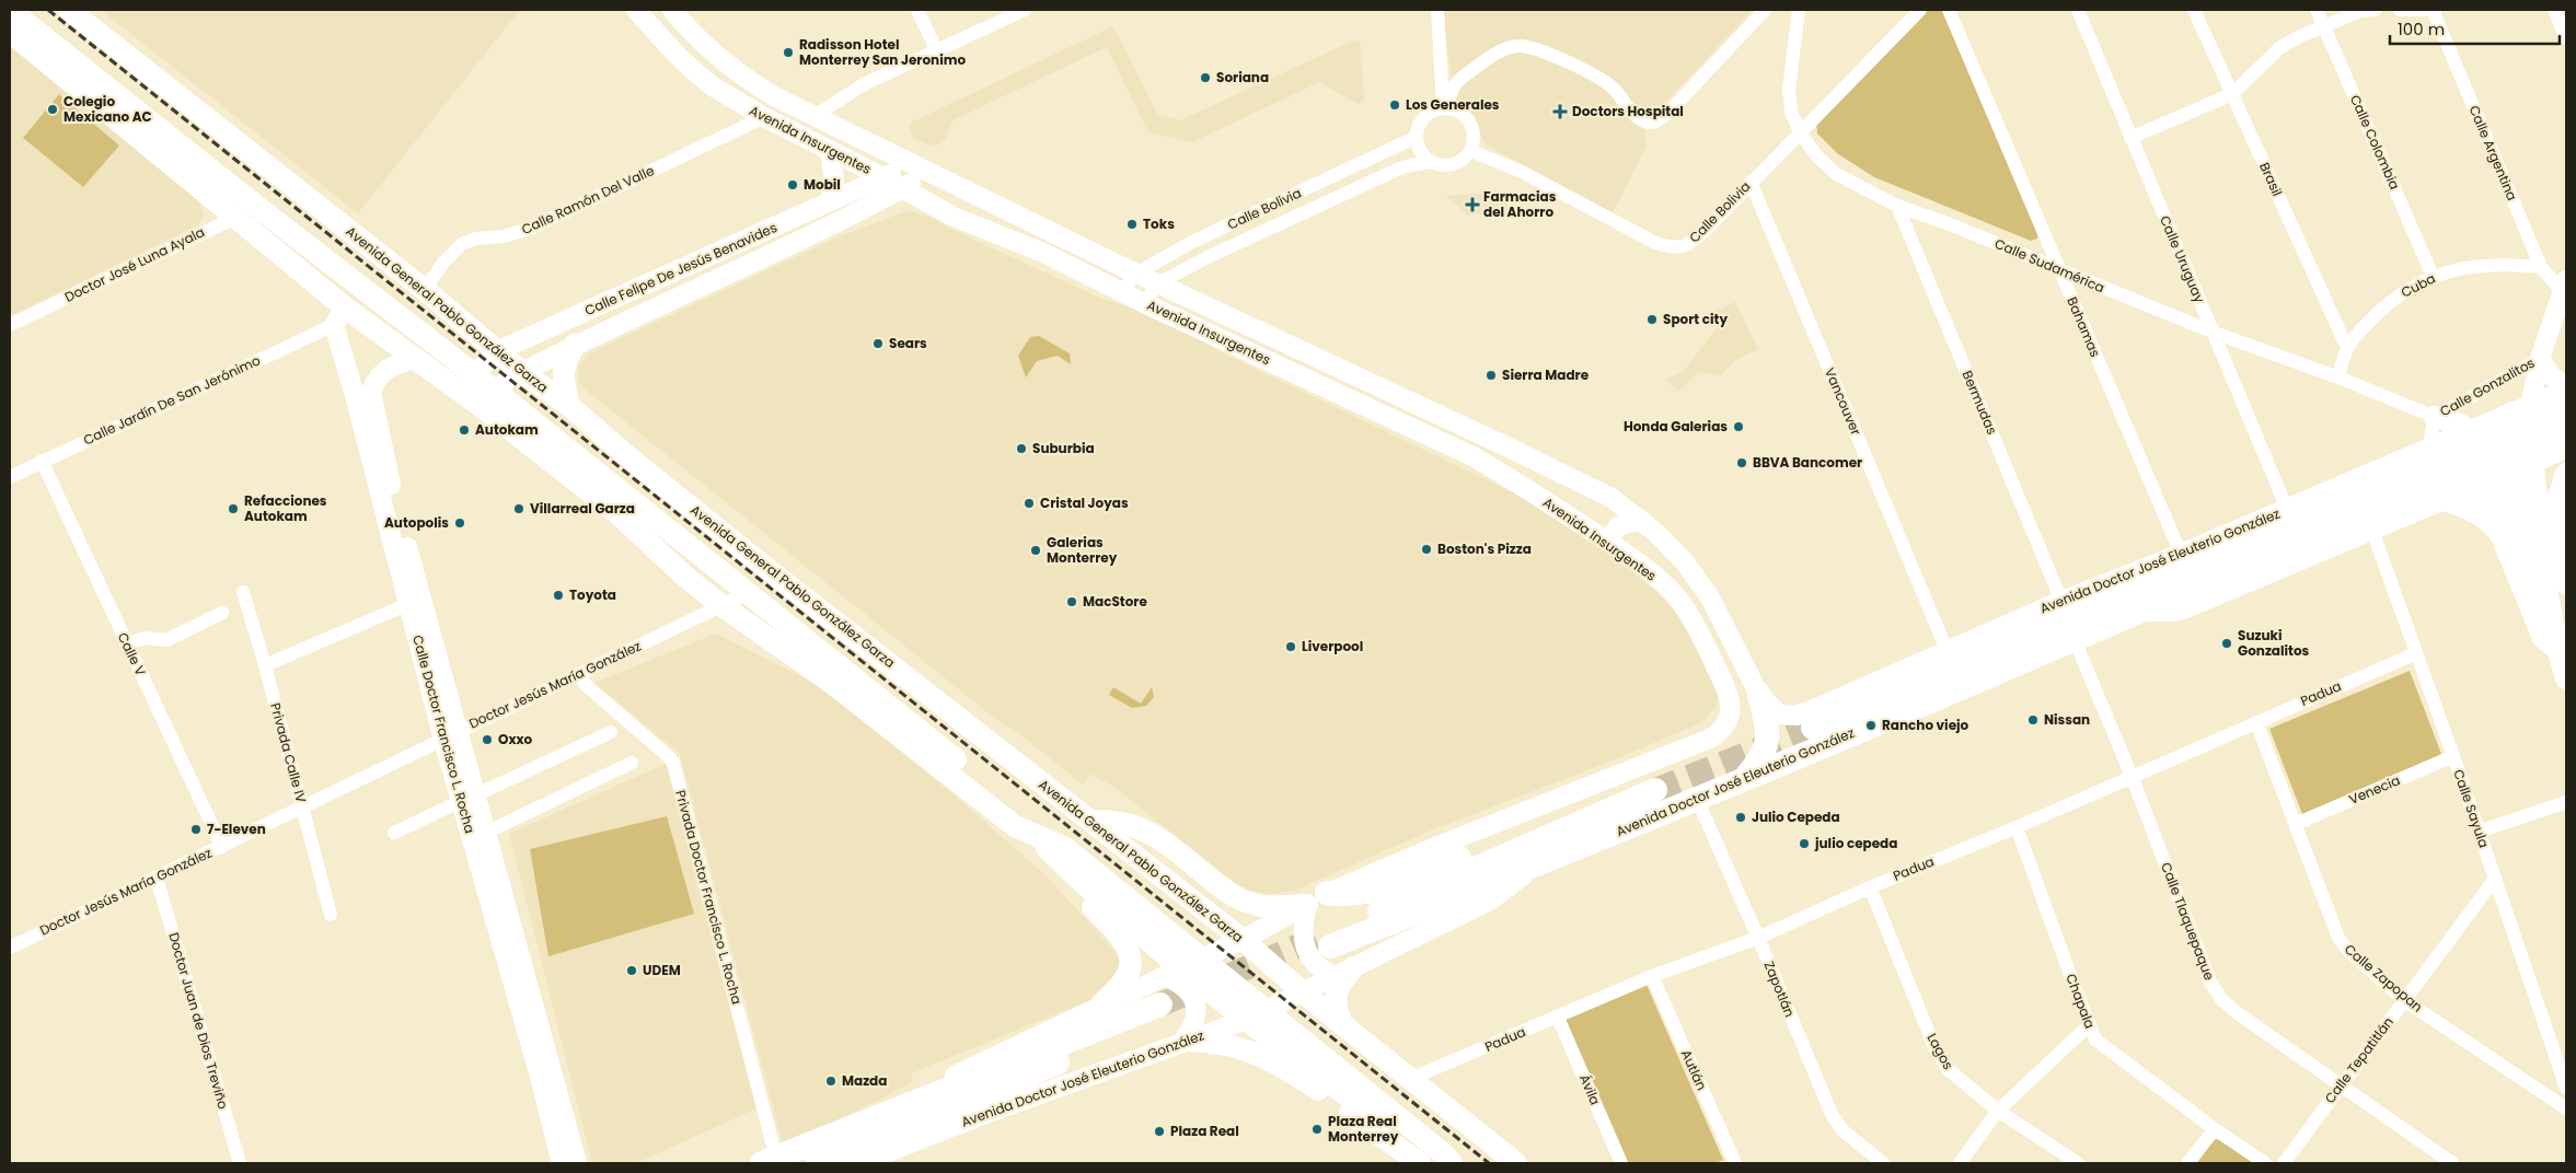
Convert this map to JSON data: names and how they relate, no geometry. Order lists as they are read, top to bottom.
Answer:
{
  "streets": {
    "highway": ["Avenida Doctor José Eleuterio González"],
    "main road": [
      "Avenida Insurgentes",
      "Calle Felipe De Jesús Benavides",
      "Avenida General Pablo González Garza",
      "Calle Doctor Francisco L. Rocha"
    ],
    "street": [
      "Calle Colombia",
      "Calle Argentina",
      "Brasil",
      "Calle Ramón Del Valle",
      "Calle Bolivia",
      "Calle Uruguay",
      "Doctor José Luna Ayala",
      "Calle Sudamérica",
      "Cuba",
      "Bahamas",
      "Calle Gonzalitos",
      "Calle Jardín De San Jerónimo",
      "Vancouver",
      "Bermudas",
      "Calle V",
      "Doctor Jesús María González",
      "Padua",
      "Privada Calle IV",
      "Venecia",
      "Calle Sayula",
      "Privada Doctor Francisco L. Rocha",
      "Calle Tlaquepaque",
      "Calle Zapopan",
      "Zapotlán",
      "Chapala",
      "Doctor Juan de Dios Treviño",
      "Lagos",
      "Calle Tepatitlán",
      "Autlán",
      "Ávila"
    ]
  },
  "crossings": [
    ["Avenida Insurgentes", "Calle Ramón Del Valle"],
    ["Avenida Insurgentes", "Calle Bolivia"],
    ["Avenida Insurgentes", "Calle Felipe De Jesús Benavides"],
    ["Avenida Insurgentes", "Avenida Doctor José Eleuterio González"],
    ["Calle Colombia", "Cuba"],
    ["Calle Argentina", "Cuba"],
    ["Brasil", "Cuba"],
    ["Calle Ramón Del Valle", "Avenida General Pablo González Garza"],
    ["Calle Bolivia", "Calle Sudamérica"],
    ["Calle Bolivia", "Vancouver"],
    ["Calle Uruguay", "Calle Sudamérica"],
    ["Calle Uruguay", "Avenida Doctor José Eleuterio González"],
    ["Calle Sudamérica", "Cuba"],
    ["Calle Sudamérica", "Bahamas"],
    ["Calle Sudamérica", "Calle Gonzalitos"],
    ["Calle Sudamérica", "Bermudas"],
    ["Calle Felipe De Jesús Benavides", "Avenida General Pablo González Garza"],
    ["Avenida General Pablo González Garza", "Avenida Doctor José Eleuterio González"],
    ["Avenida General Pablo González Garza", "Padua"],
    ["Bahamas", "Avenida Doctor José Eleuterio González"],
    ["Calle Jardín De San Jerónimo", "Calle V"],
    ["Calle Jardín De San Jerónimo", "Calle Doctor Francisco L. Rocha"],
    ["Vancouver", "Avenida Doctor José Eleuterio González"],
    ["Bermudas", "Avenida Doctor José Eleuterio González"],
    ["Avenida Doctor José Eleuterio González", "Calle Sayula"],
    ["Avenida Doctor José Eleuterio González", "Privada Doctor Francisco L. Rocha"],
    ["Avenida Doctor José Eleuterio González", "Calle Tlaquepaque"],
    ["Avenida Doctor José Eleuterio González", "Zapotlán"],
    ["Calle V", "Doctor Jesús María González"],
    ["Doctor Jesús María González", "Calle Doctor Francisco L. Rocha"],
    ["Doctor Jesús María González", "Privada Calle IV"],
    ["Doctor Jesús María González", "Privada Doctor Francisco L. Rocha"],
    ["Doctor Jesús María González", "Doctor Juan de Dios Treviño"],
    ["Padua", "Calle Sayula"],
    ["Padua", "Calle Tlaquepaque"],
    ["Padua", "Calle Zapopan"],
    ["Padua", "Zapotlán"],
    ["Padua", "Chapala"],
    ["Padua", "Lagos"],
    ["Padua", "Autlán"],
    ["Padua", "Ávila"],
    ["Venecia", "Calle Sayula"],
    ["Venecia", "Calle Zapopan"],
    ["Calle Sayula", "Calle Tepatitlán"],
    ["Calle Tlaquepaque", "Calle Tepatitlán"],
    ["Calle Zapopan", "Calle Tepatitlán"]
  ],
  "places": {
    "other": [
      "Radisson Hotel Monterrey San Jeronimo",
      "Soriana",
      "Los Generales",
      "Colegio Mexicano AC",
      "Mobil",
      "Toks",
      "Sport city",
      "Sears",
      "Sierra Madre",
      "Honda Galerias",
      "Autokam",
      "Suburbia",
      "BBVA Bancomer",
      "Cristal Joyas",
      "Refacciones Autokam",
      "Villarreal Garza",
      "Autopolis",
      "Boston's Pizza",
      "Galerias Monterrey",
      "Toyota",
      "MacStore",
      "Suzuki Gonzalitos",
      "Liverpool",
      "Nissan",
      "Rancho viejo",
      "Oxxo",
      "Julio Cepeda",
      "7-Eleven",
      "julio cepeda",
      "UDEM",
      "Mazda",
      "Plaza Real Monterrey",
      "Plaza Real"
    ],
    "health": ["Doctors Hospital", "Farmacias del Ahorro"]
  },
  "scale_bar": "100 m"
}
